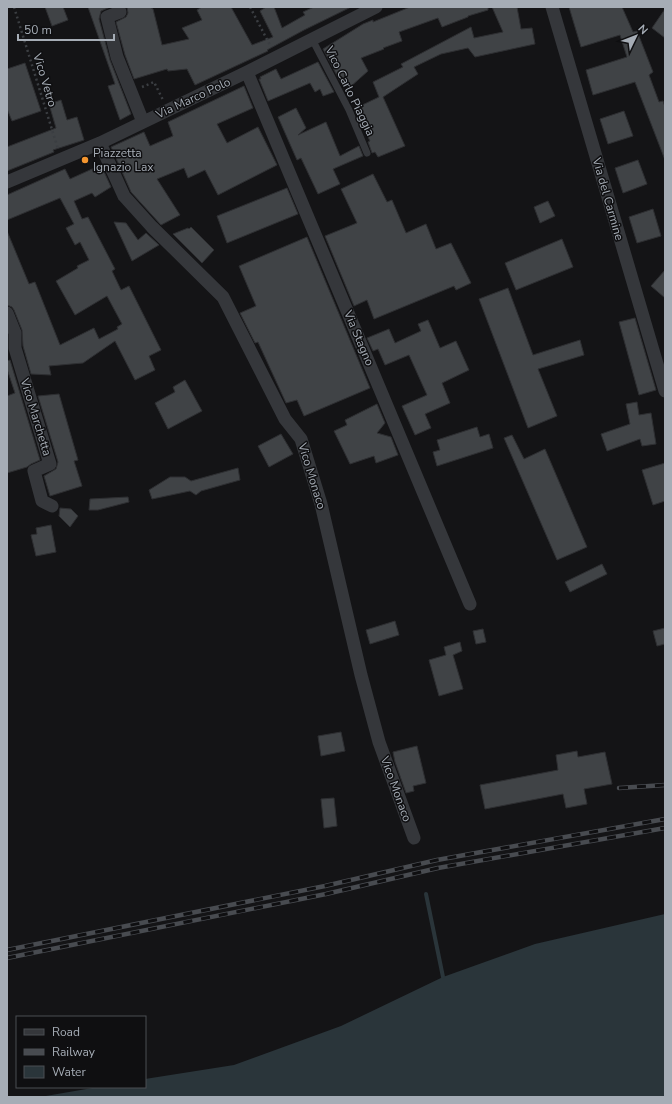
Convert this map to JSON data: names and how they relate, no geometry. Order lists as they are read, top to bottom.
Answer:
{
  "streets": {
    "street": [
      "Via Marco Polo",
      "Via del Carmine",
      "Via Stagno",
      "Vico Marchetta",
      "Vico Monaco"
    ],
    "lane": ["Vico Carlo Piaggia"],
    "path": ["Vico Vetro"]
  },
  "crossings": [
    ["Vico Vetro", "Via Marco Polo"],
    ["Vico Carlo Piaggia", "Via Marco Polo"],
    ["Via Marco Polo", "Via Stagno"],
    ["Via Marco Polo", "Vico Monaco"]
  ],
  "places": ["Piazzetta Ignazio Lax"],
  "legend": ["Road", "Railway", "Water"],
  "scale_bar": "50 m",
  "north": "top right"
}
